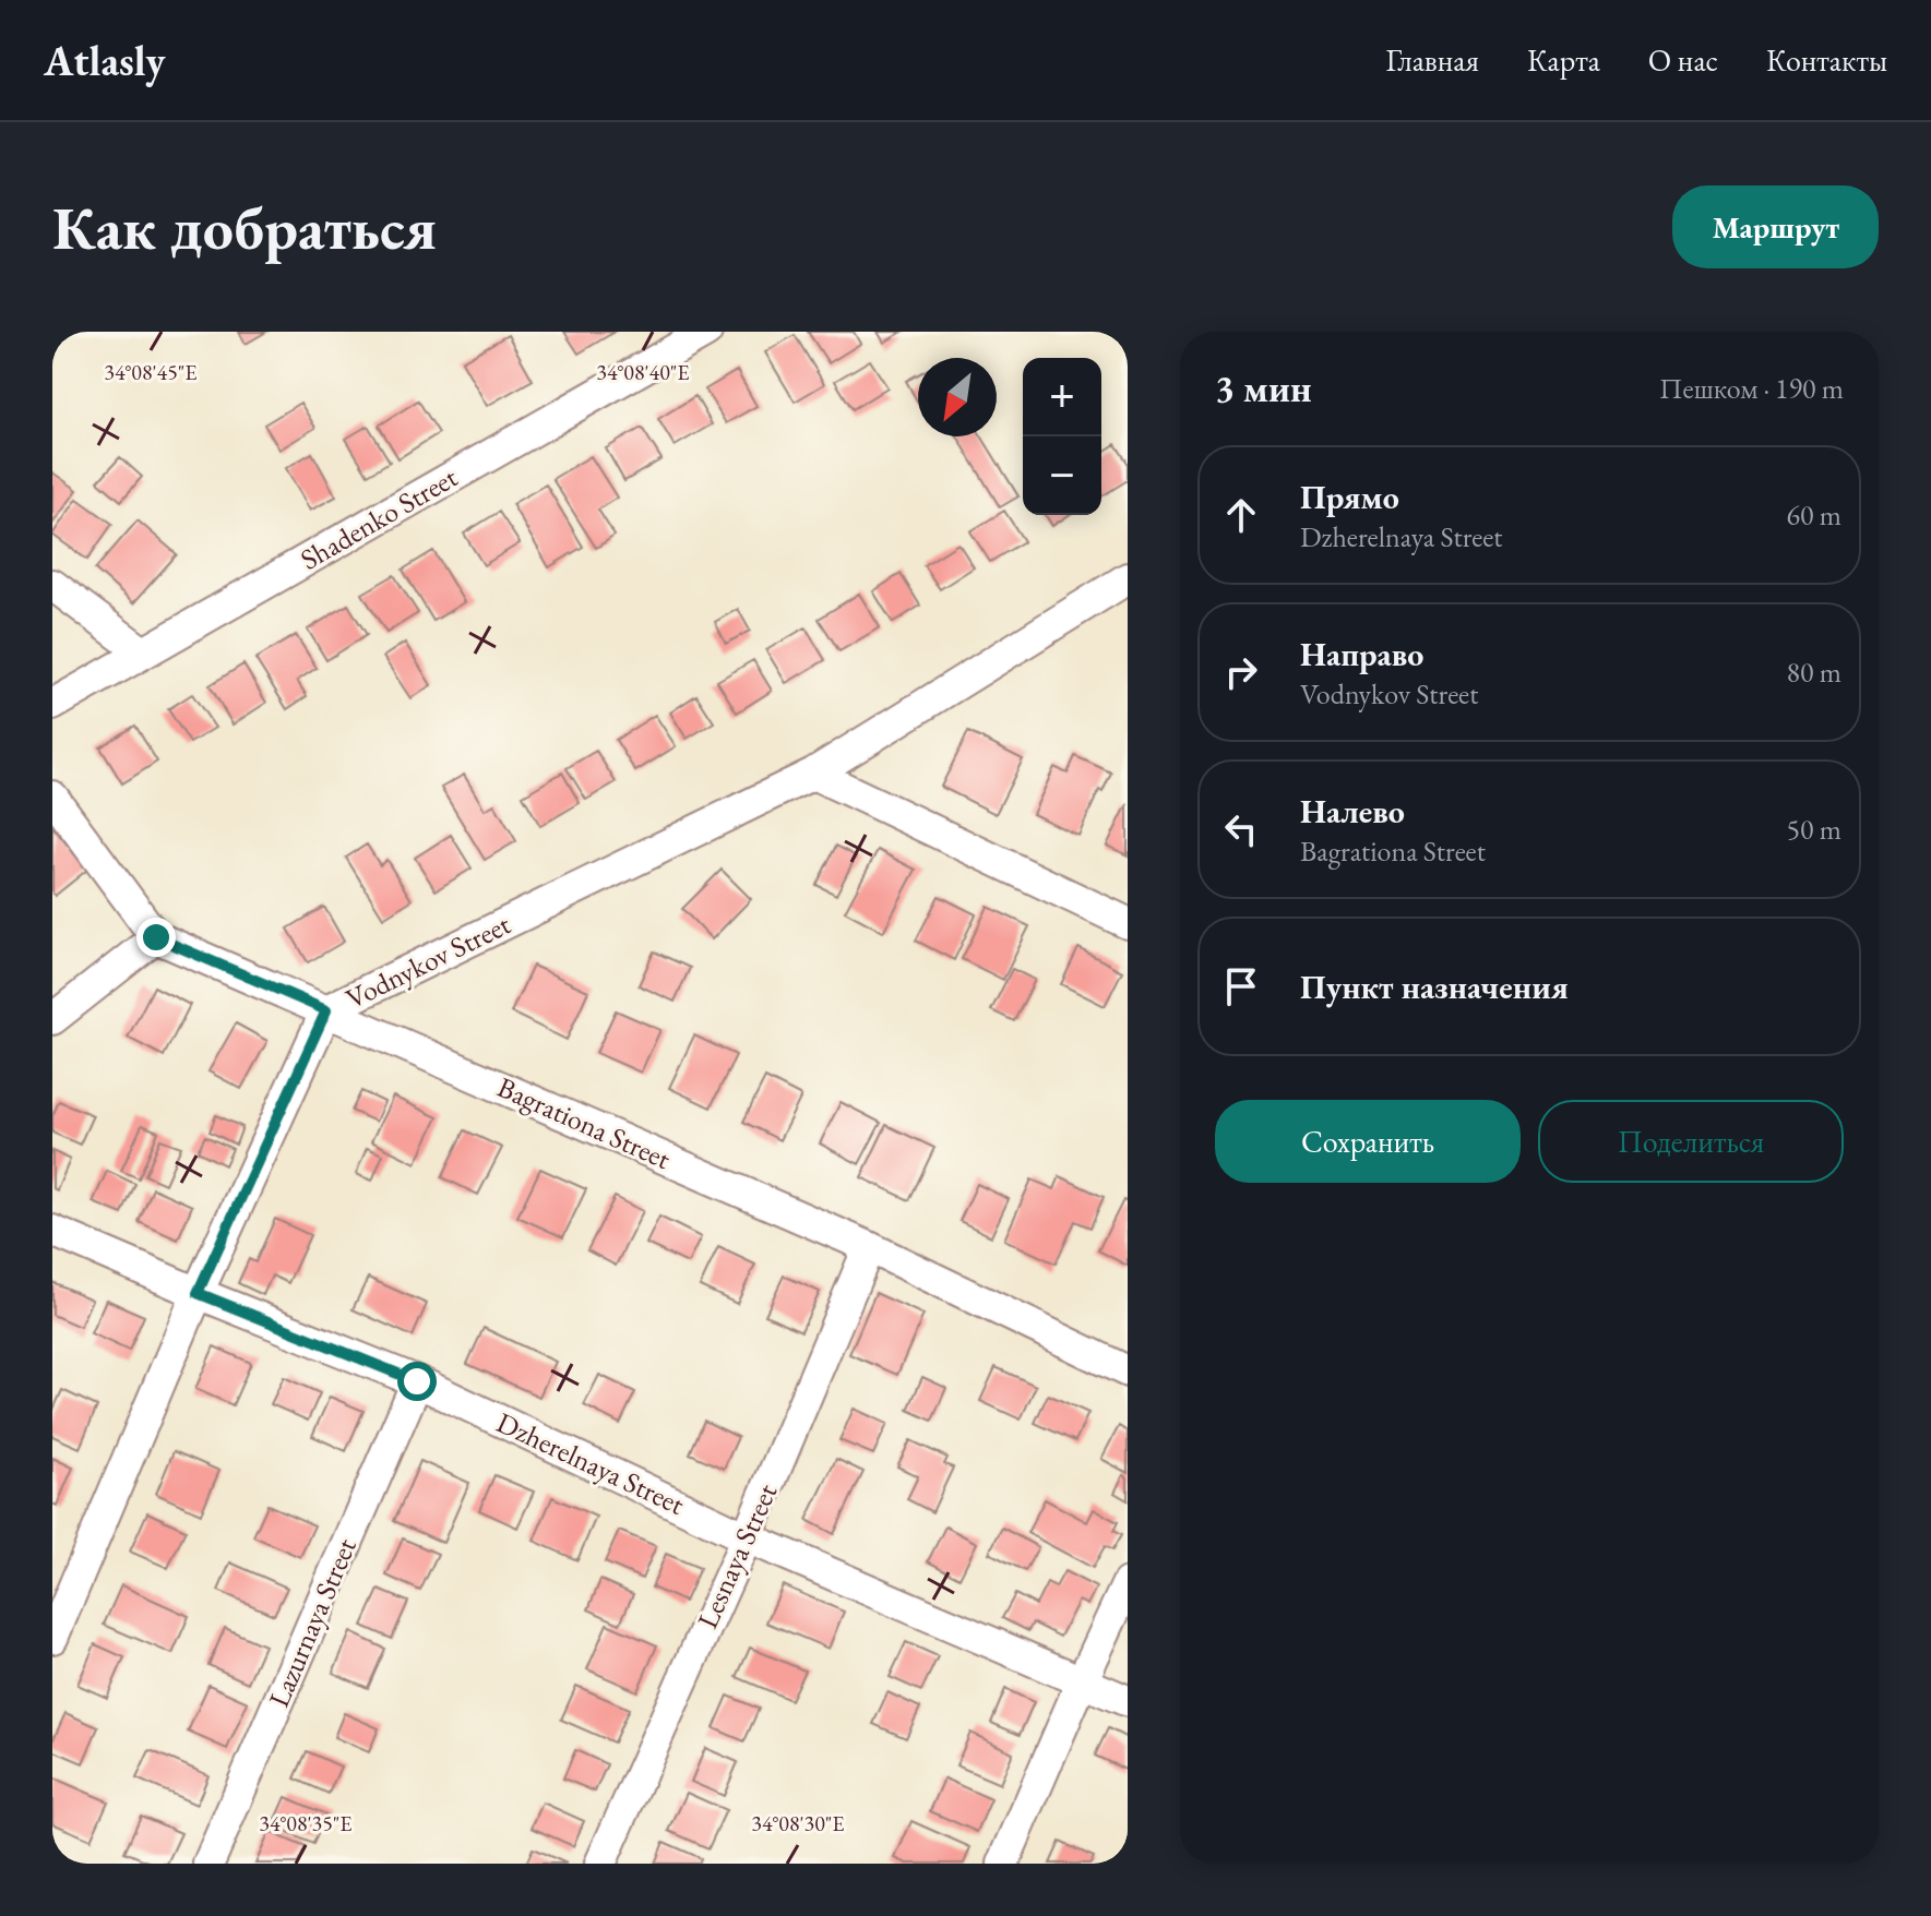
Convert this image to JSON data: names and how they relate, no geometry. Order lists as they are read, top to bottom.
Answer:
{
  "streets": {
    "street": [
      "Shadenko Street",
      "Vodnykov Street",
      "Bagrationa Street",
      "Dzherelnaya Street",
      "Lesnaya Street",
      "Lazurnaya Street"
    ]
  },
  "crossings": [
    ["Vodnykov Street", "Bagrationa Street"],
    ["Vodnykov Street", "Dzherelnaya Street"],
    ["Bagrationa Street", "Lesnaya Street"],
    ["Dzherelnaya Street", "Lesnaya Street"],
    ["Dzherelnaya Street", "Lazurnaya Street"]
  ],
  "north": "bottom left",
  "page": {
    "header": "Atlasly",
    "nav": [
      "Главная",
      "Карта",
      "О нас",
      "Контакты"
    ],
    "buttons": [
      "Маршрут",
      ["Сохранить", "Поделиться"]
    ],
    "title": "Как добраться",
    "heading": ["3 мин", "Пешком · 190 m"],
    "map_buttons": ["+", "−"],
    "list": [
      ["Прямо", "Dzherelnaya Street", "60 m"],
      ["Направо", "Vodnykov Street", "80 m"],
      ["Налево", "Bagrationa Street", "50 m"],
      "Пункт назначения"
    ]
  },
  "coordinates": [
    "34°08'45\"E",
    "34°08'40\"E",
    "34°08'35\"E",
    "34°08'30\"E"
  ]
}
